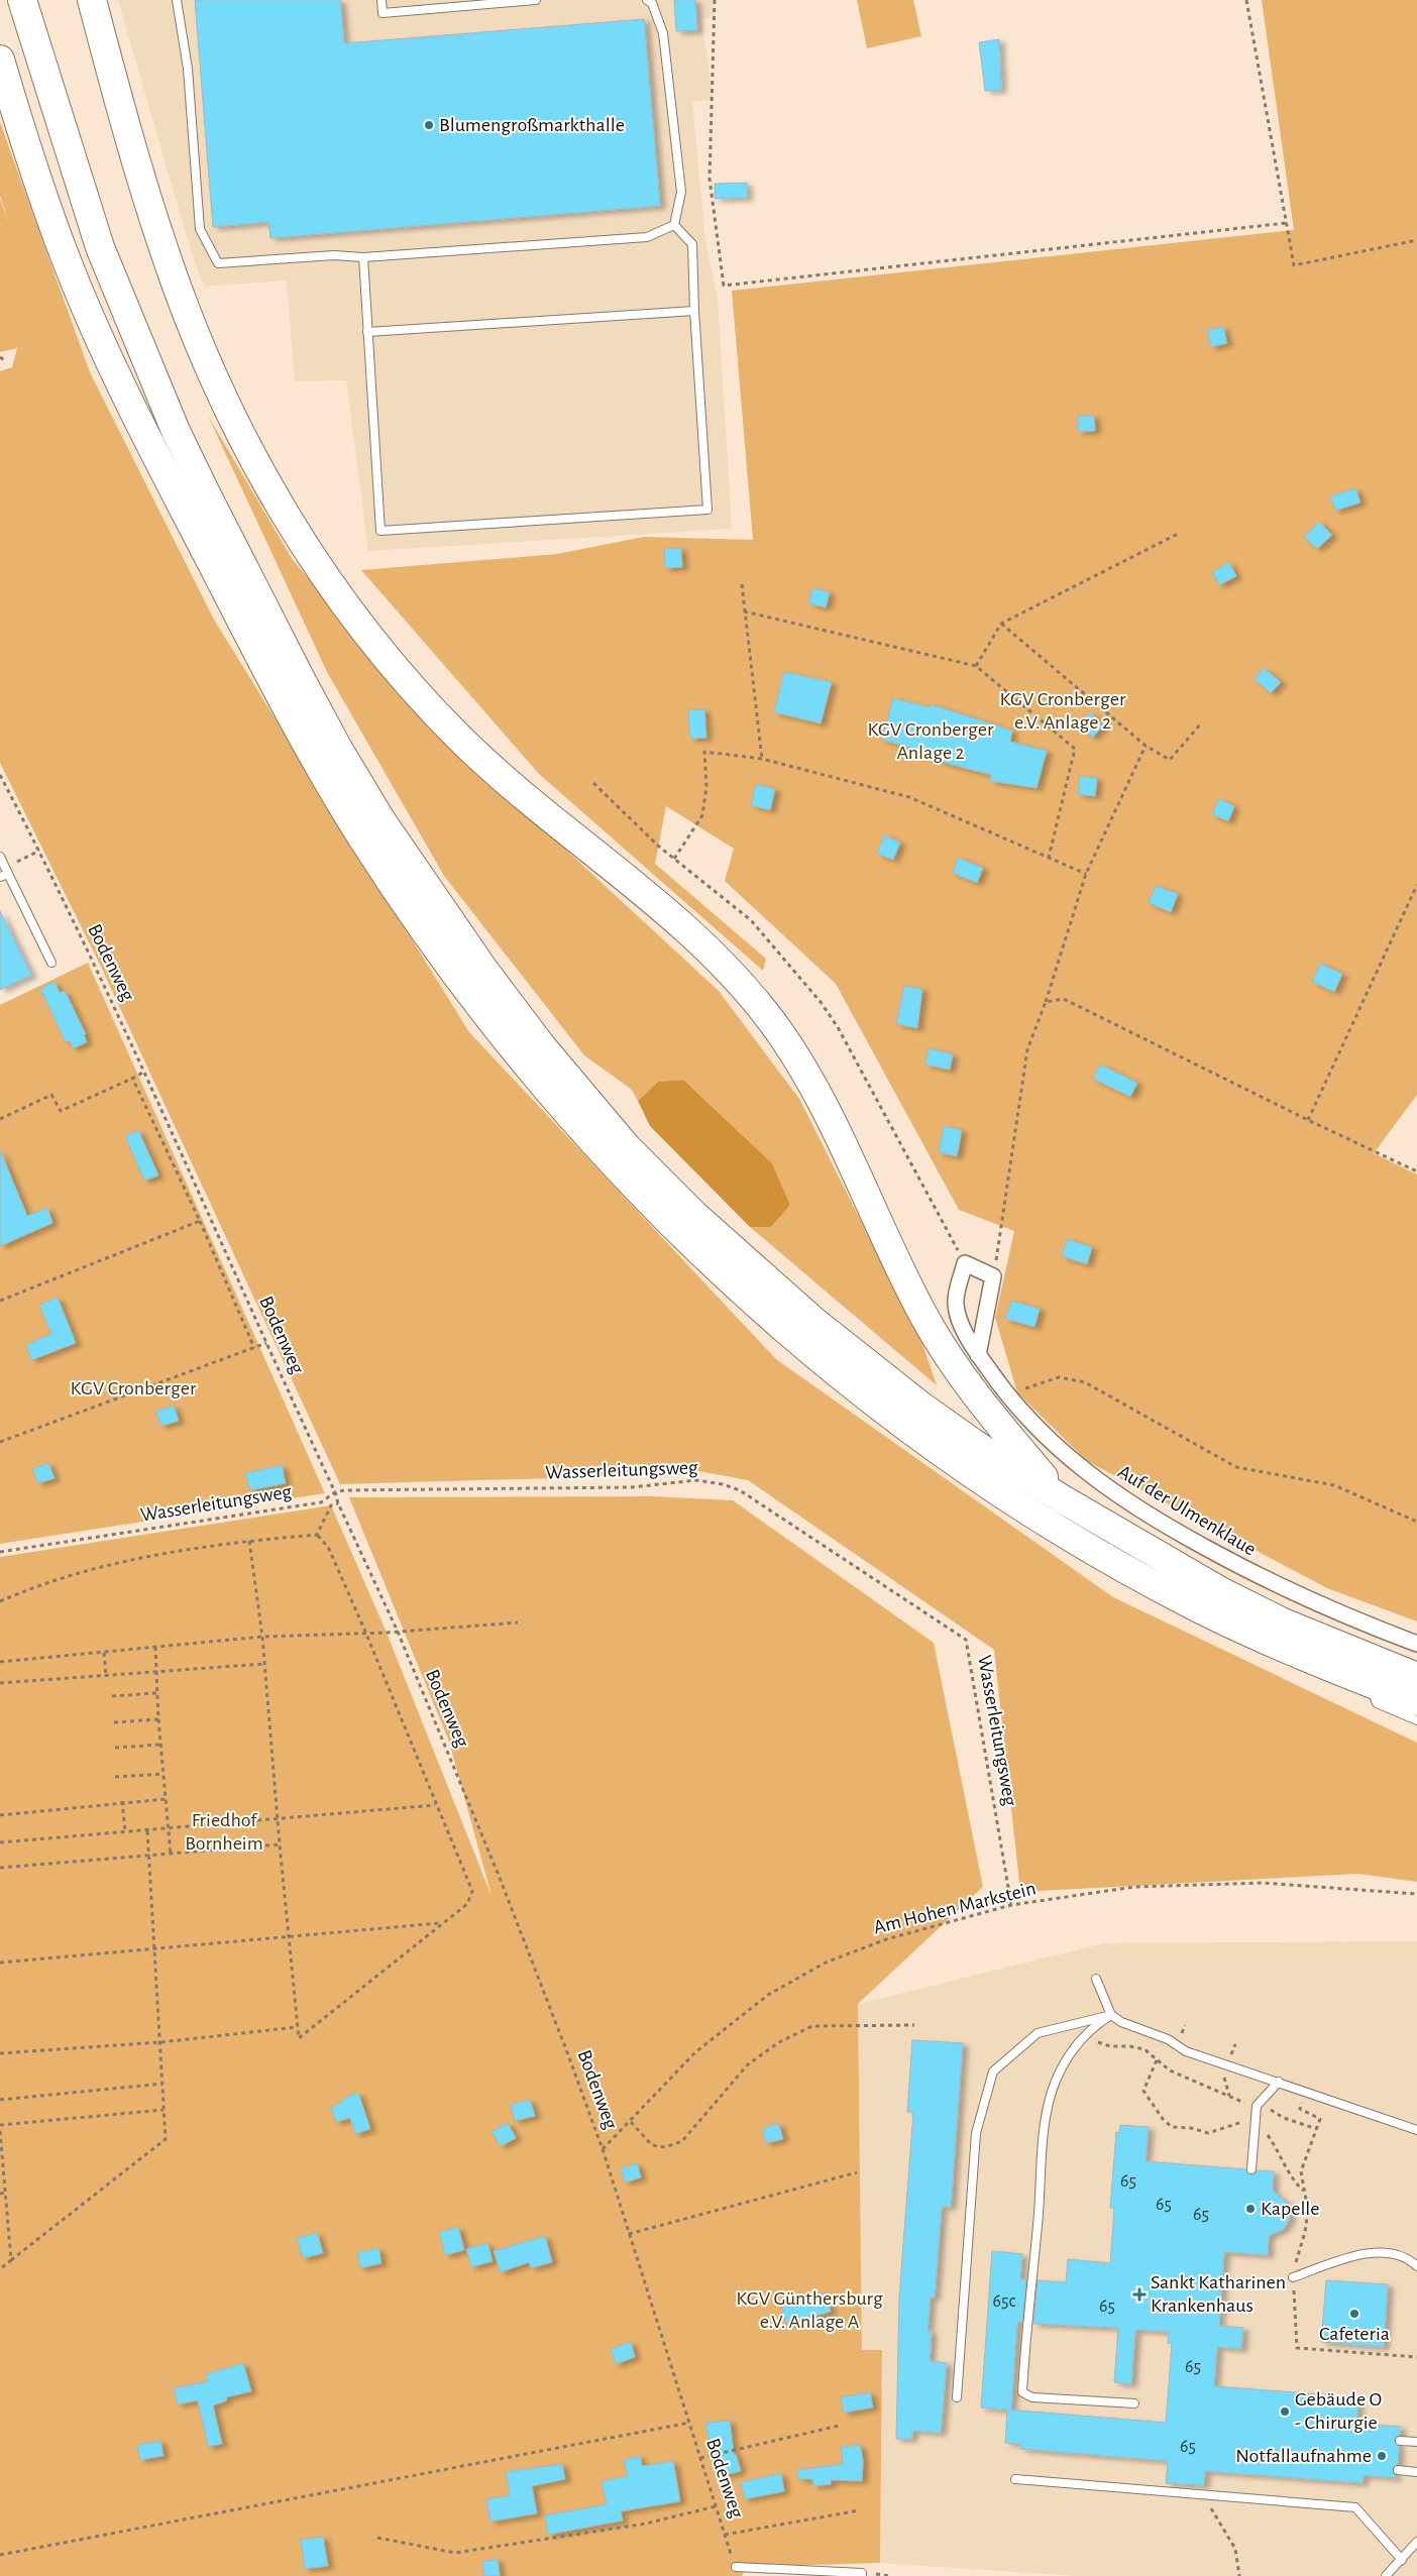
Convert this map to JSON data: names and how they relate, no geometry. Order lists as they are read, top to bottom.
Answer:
{
  "streets": {
    "street": ["Auf der Ulmenklaue"],
    "path": ["Bodenweg", "Wasserleitungsweg", "Am Hohen Markstein"]
  },
  "crossings": [
    ["Bodenweg", "Wasserleitungsweg"],
    ["Bodenweg", "Am Hohen Markstein"],
    ["Wasserleitungsweg", "Am Hohen Markstein"]
  ],
  "parks": [
    "KGV Cronberger e.V. Anlage 2",
    "KGV Cronberger Anlage 2",
    "KGV Cronberger",
    "Friedhof Bornheim",
    "KGV Günthersburg e.V. Anlage A"
  ],
  "places": {
    "other": [
      "Blumengroßmarkthalle",
      "Kapelle",
      "Cafeteria",
      "Gebäude O - Chirurgie",
      "Notfallaufnahme"
    ],
    "health": ["Sankt Katharinen Krankenhaus"]
  },
  "house_numbers": [
    "65",
    "65",
    "65",
    "65c",
    "65",
    "65",
    "65"
  ]
}
